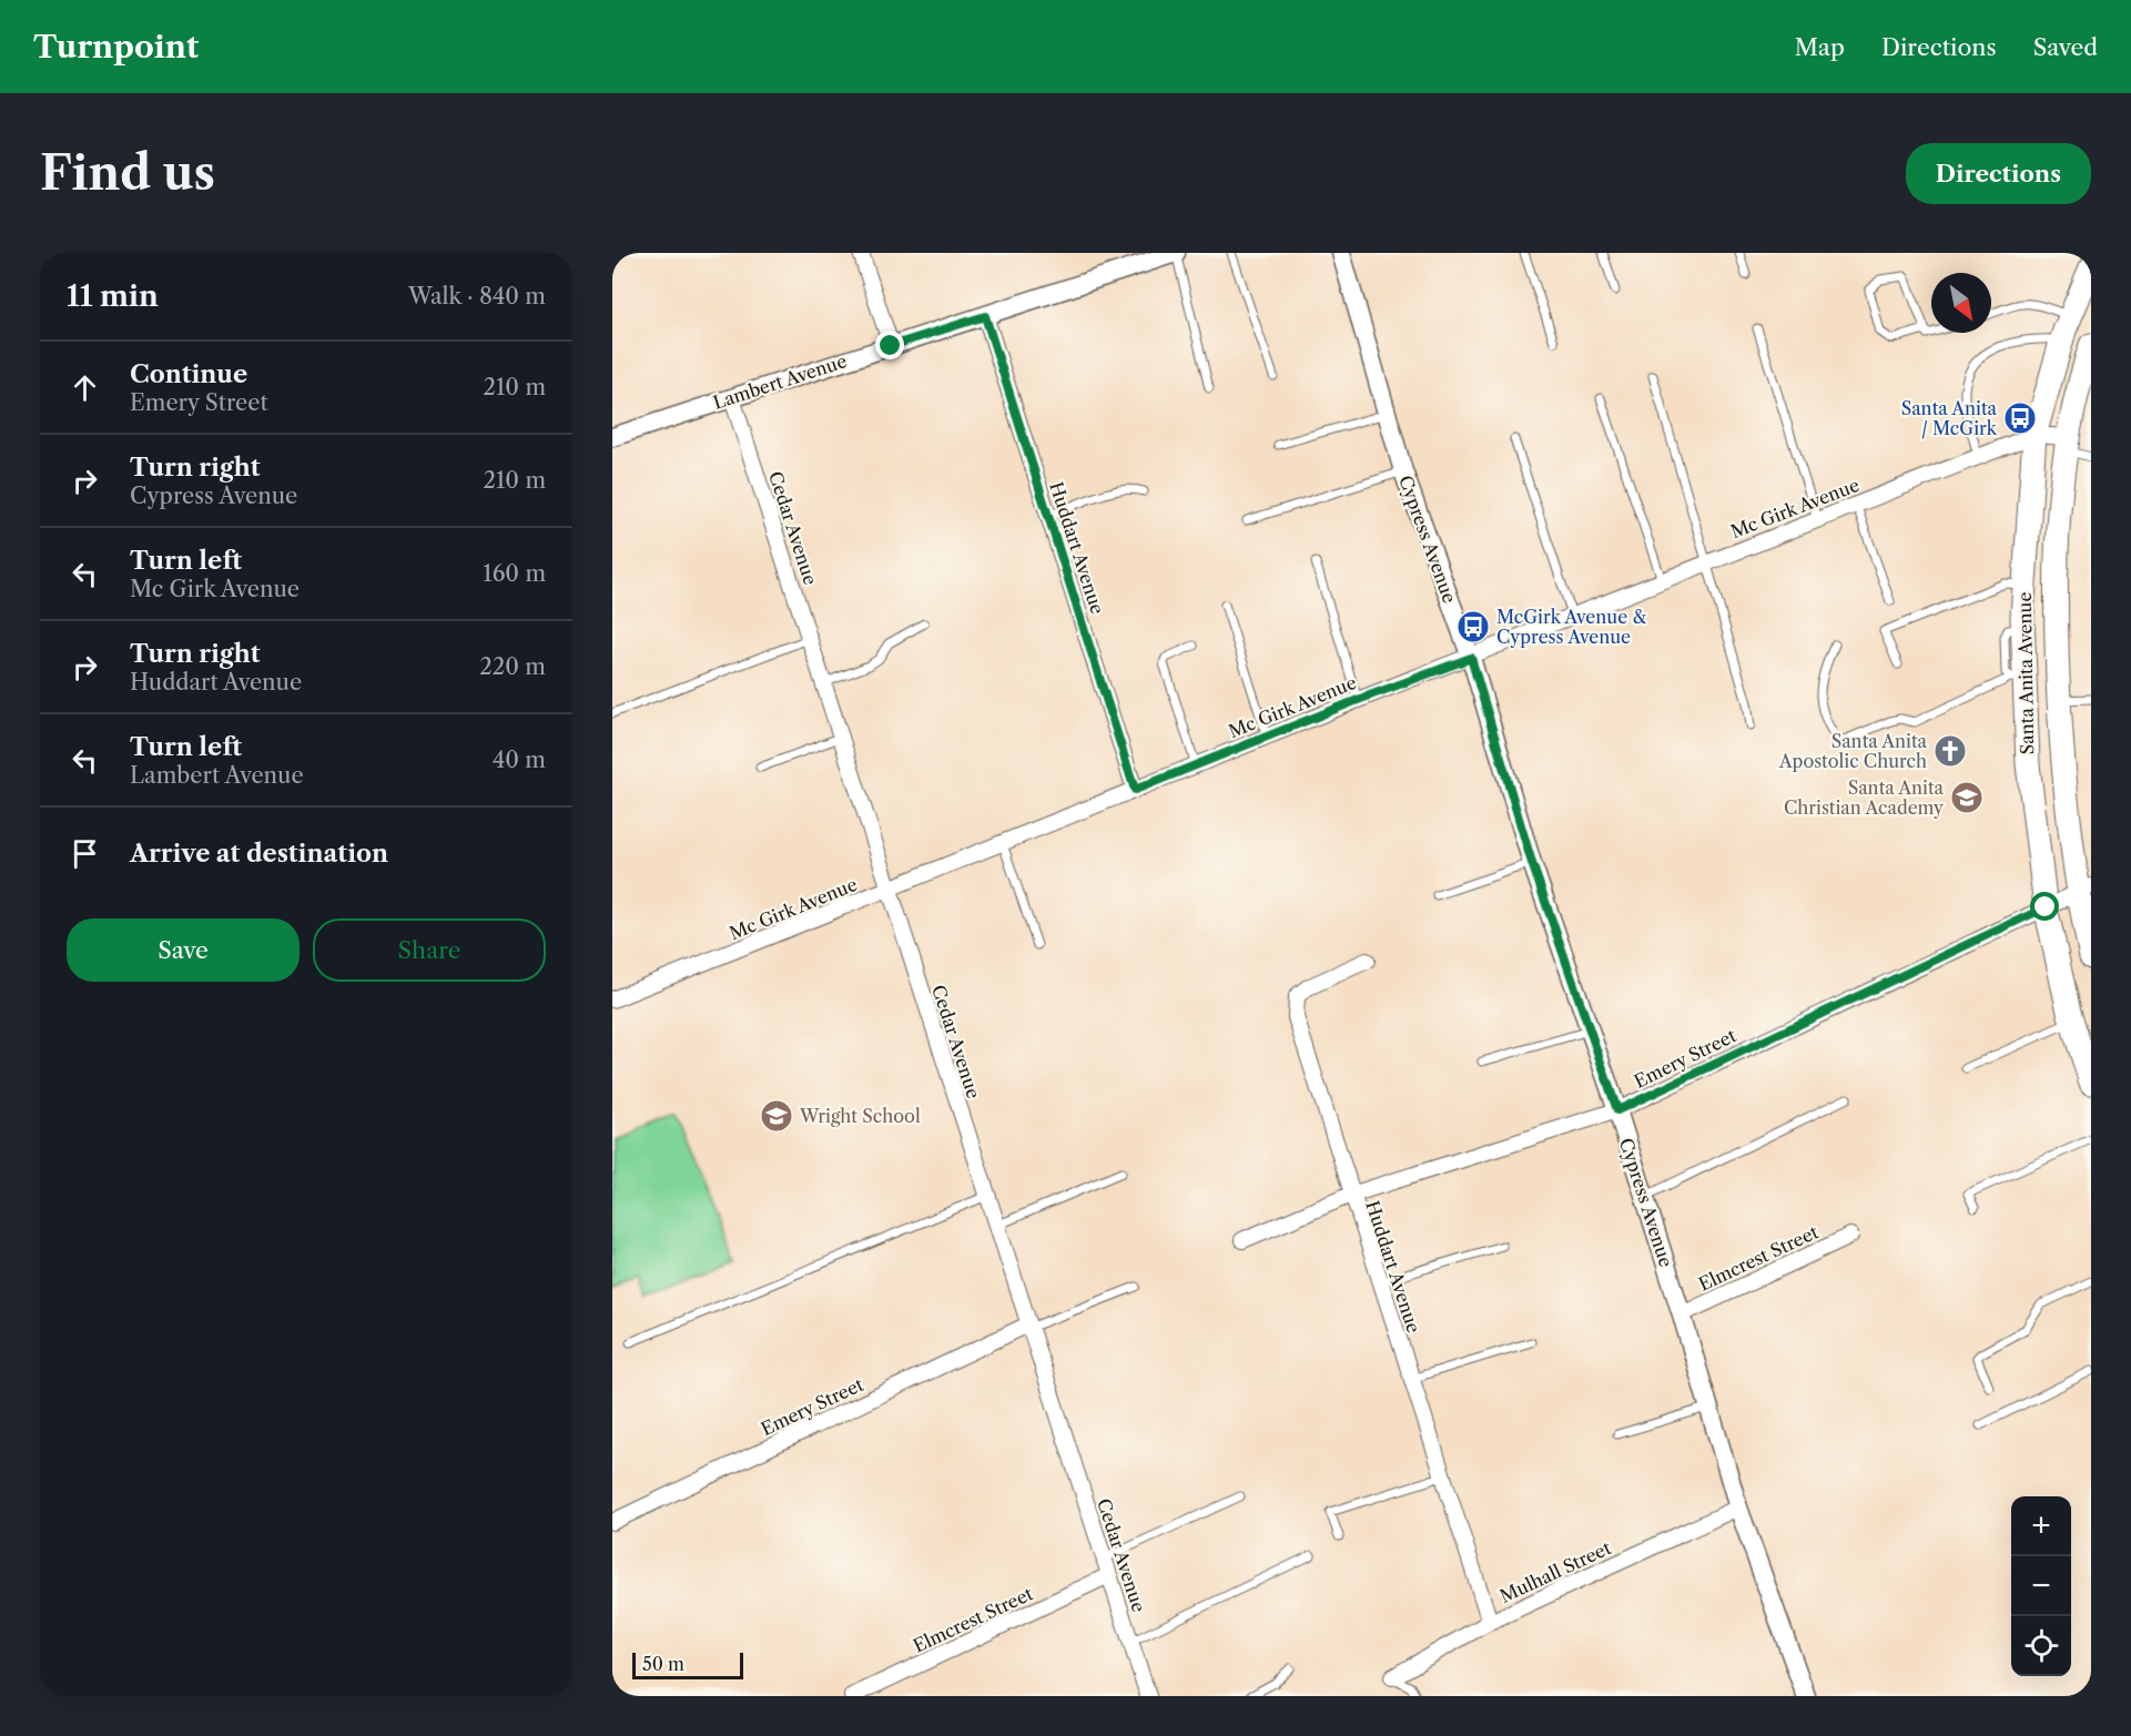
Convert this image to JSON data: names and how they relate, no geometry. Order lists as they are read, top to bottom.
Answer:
{
  "streets": {
    "main road": ["Santa Anita Avenue"],
    "street": [
      "Lambert Avenue",
      "Mc Girk Avenue",
      "Cedar Avenue",
      "Cypress Avenue",
      "Huddart Avenue",
      "Emery Street",
      "Elmcrest Street",
      "Mulhall Street"
    ]
  },
  "crossings": [
    ["Lambert Avenue", "Cedar Avenue"],
    ["Lambert Avenue", "Huddart Avenue"],
    ["Mc Girk Avenue", "Cedar Avenue"],
    ["Mc Girk Avenue", "Cypress Avenue"],
    ["Mc Girk Avenue", "Huddart Avenue"],
    ["Mc Girk Avenue", "Santa Anita Avenue"],
    ["Cedar Avenue", "Emery Street"],
    ["Cedar Avenue", "Elmcrest Street"],
    ["Cypress Avenue", "Emery Street"],
    ["Cypress Avenue", "Elmcrest Street"],
    ["Cypress Avenue", "Mulhall Street"],
    ["Huddart Avenue", "Emery Street"],
    ["Huddart Avenue", "Mulhall Street"],
    ["Santa Anita Avenue", "Emery Street"]
  ],
  "places": {
    "bus stop": ["Santa Anita / McGirk", "McGirk Avenue & Cypress Avenue"],
    "church": ["Santa Anita Apostolic Church"],
    "school or university": ["Santa Anita Christian Academy", "Wright School"]
  },
  "scale_bar": "50 m",
  "north": "bottom right",
  "page": {
    "header": "Turnpoint",
    "nav": ["Map", "Directions", "Saved"],
    "buttons": [
      "Directions",
      ["Save", "Share"]
    ],
    "title": "Find us",
    "heading": ["11 min", "Walk · 840 m"],
    "list": [
      ["Continue", "Emery Street", "210 m"],
      ["Turn right", "Cypress Avenue", "210 m"],
      ["Turn left", "Mc Girk Avenue", "160 m"],
      ["Turn right", "Huddart Avenue", "220 m"],
      ["Turn left", "Lambert Avenue", "40 m"],
      "Arrive at destination"
    ],
    "map_buttons": ["+", "−"],
    "scale": "50 m"
  }
}
